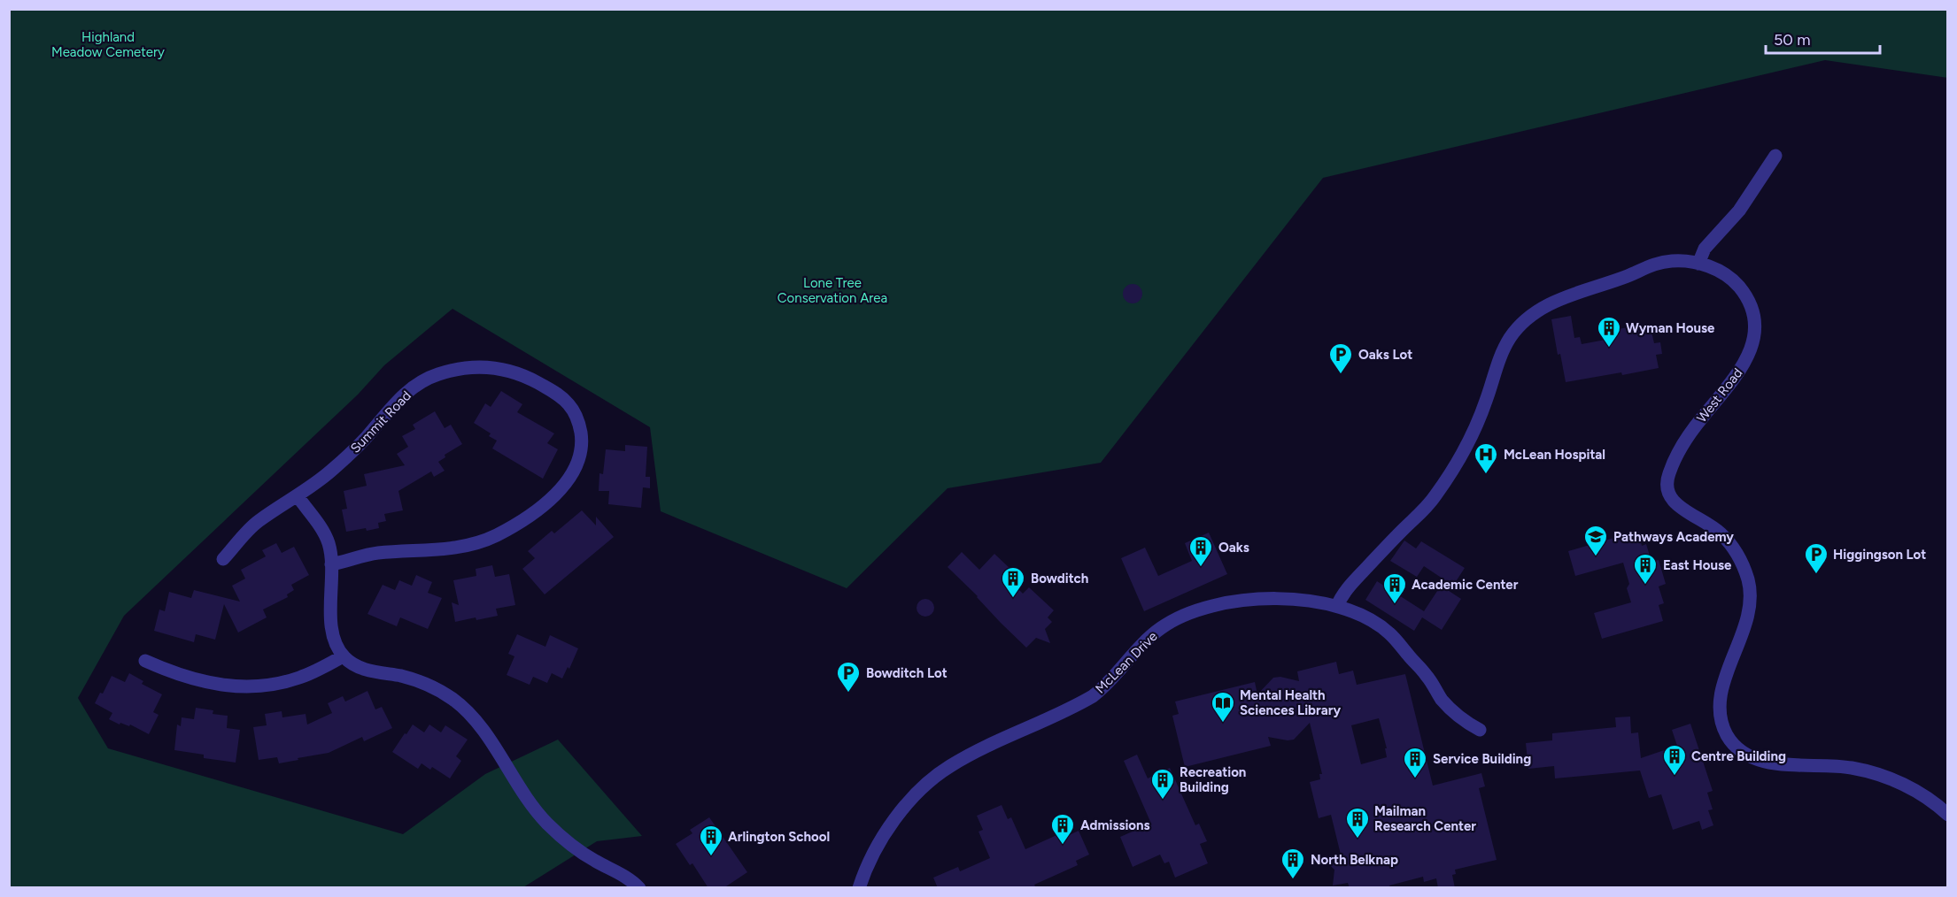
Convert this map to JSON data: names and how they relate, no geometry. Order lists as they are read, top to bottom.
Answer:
{
  "streets": {
    "street": ["West Road", "Summit Road", "McLean Drive"]
  },
  "crossings": [
    ["West Road", "McLean Drive"]
  ],
  "parks": ["Highland Meadow Cemetery", "Lone Tree Conservation Area"],
  "places": {
    "building": [
      "Wyman House",
      "Oaks",
      "East House",
      "Bowditch",
      "Academic Center",
      "Centre Building",
      "Service Building",
      "Recreation Building",
      "Mailman Research Center",
      "Admissions",
      "Arlington School",
      "North Belknap"
    ],
    "parking": ["Oaks Lot", "Higgingson Lot", "Bowditch Lot"],
    "hospital": ["McLean Hospital"],
    "school or university": ["Pathways Academy"],
    "library": ["Mental Health Sciences Library"]
  },
  "scale_bar": "50 m"
}
